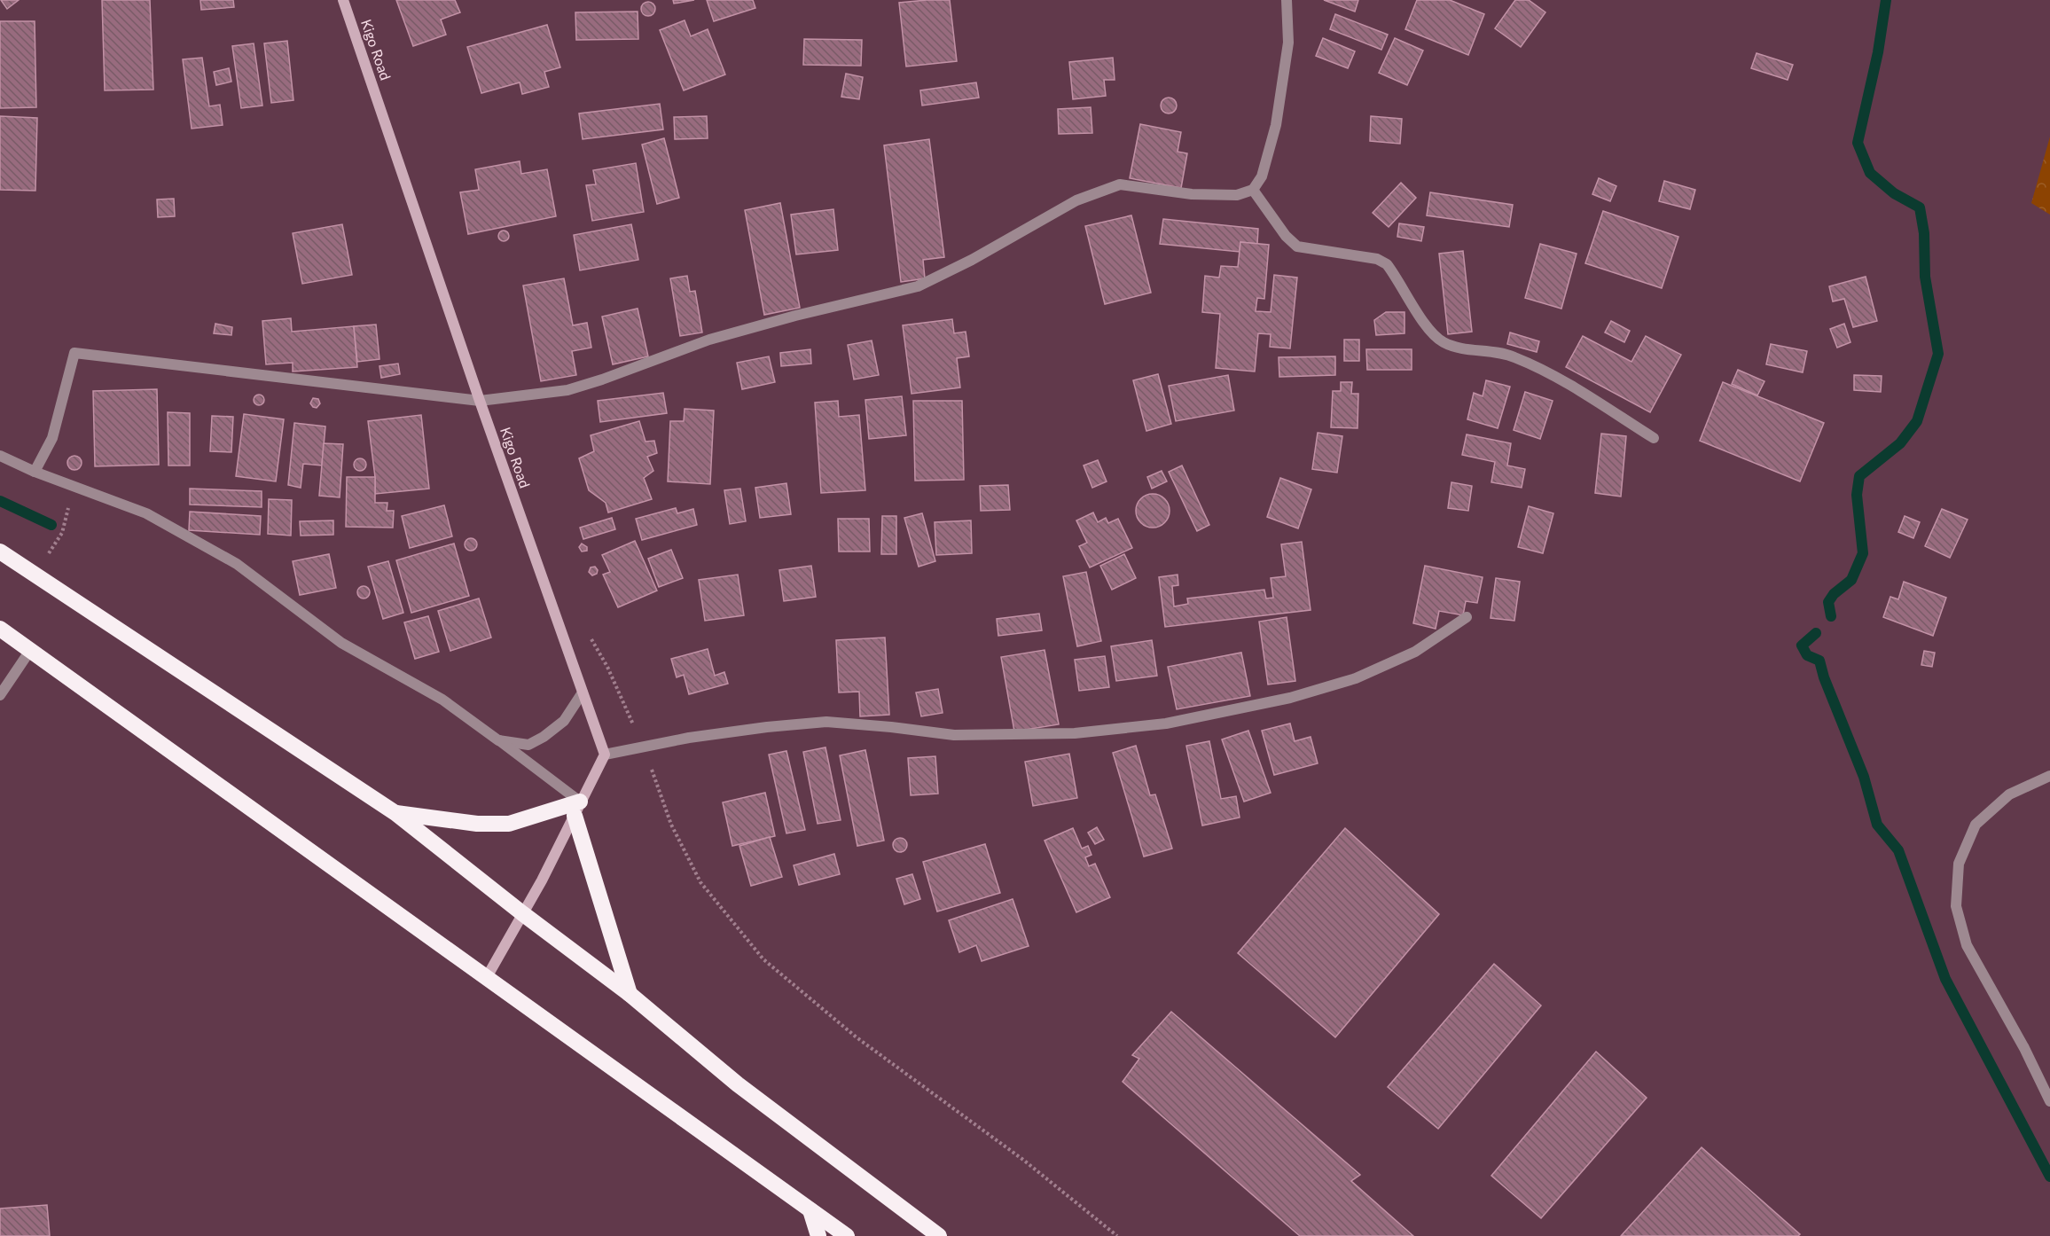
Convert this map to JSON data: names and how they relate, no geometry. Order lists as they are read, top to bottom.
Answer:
{
  "streets": {
    "street": ["Kigo Road"]
  }
}
